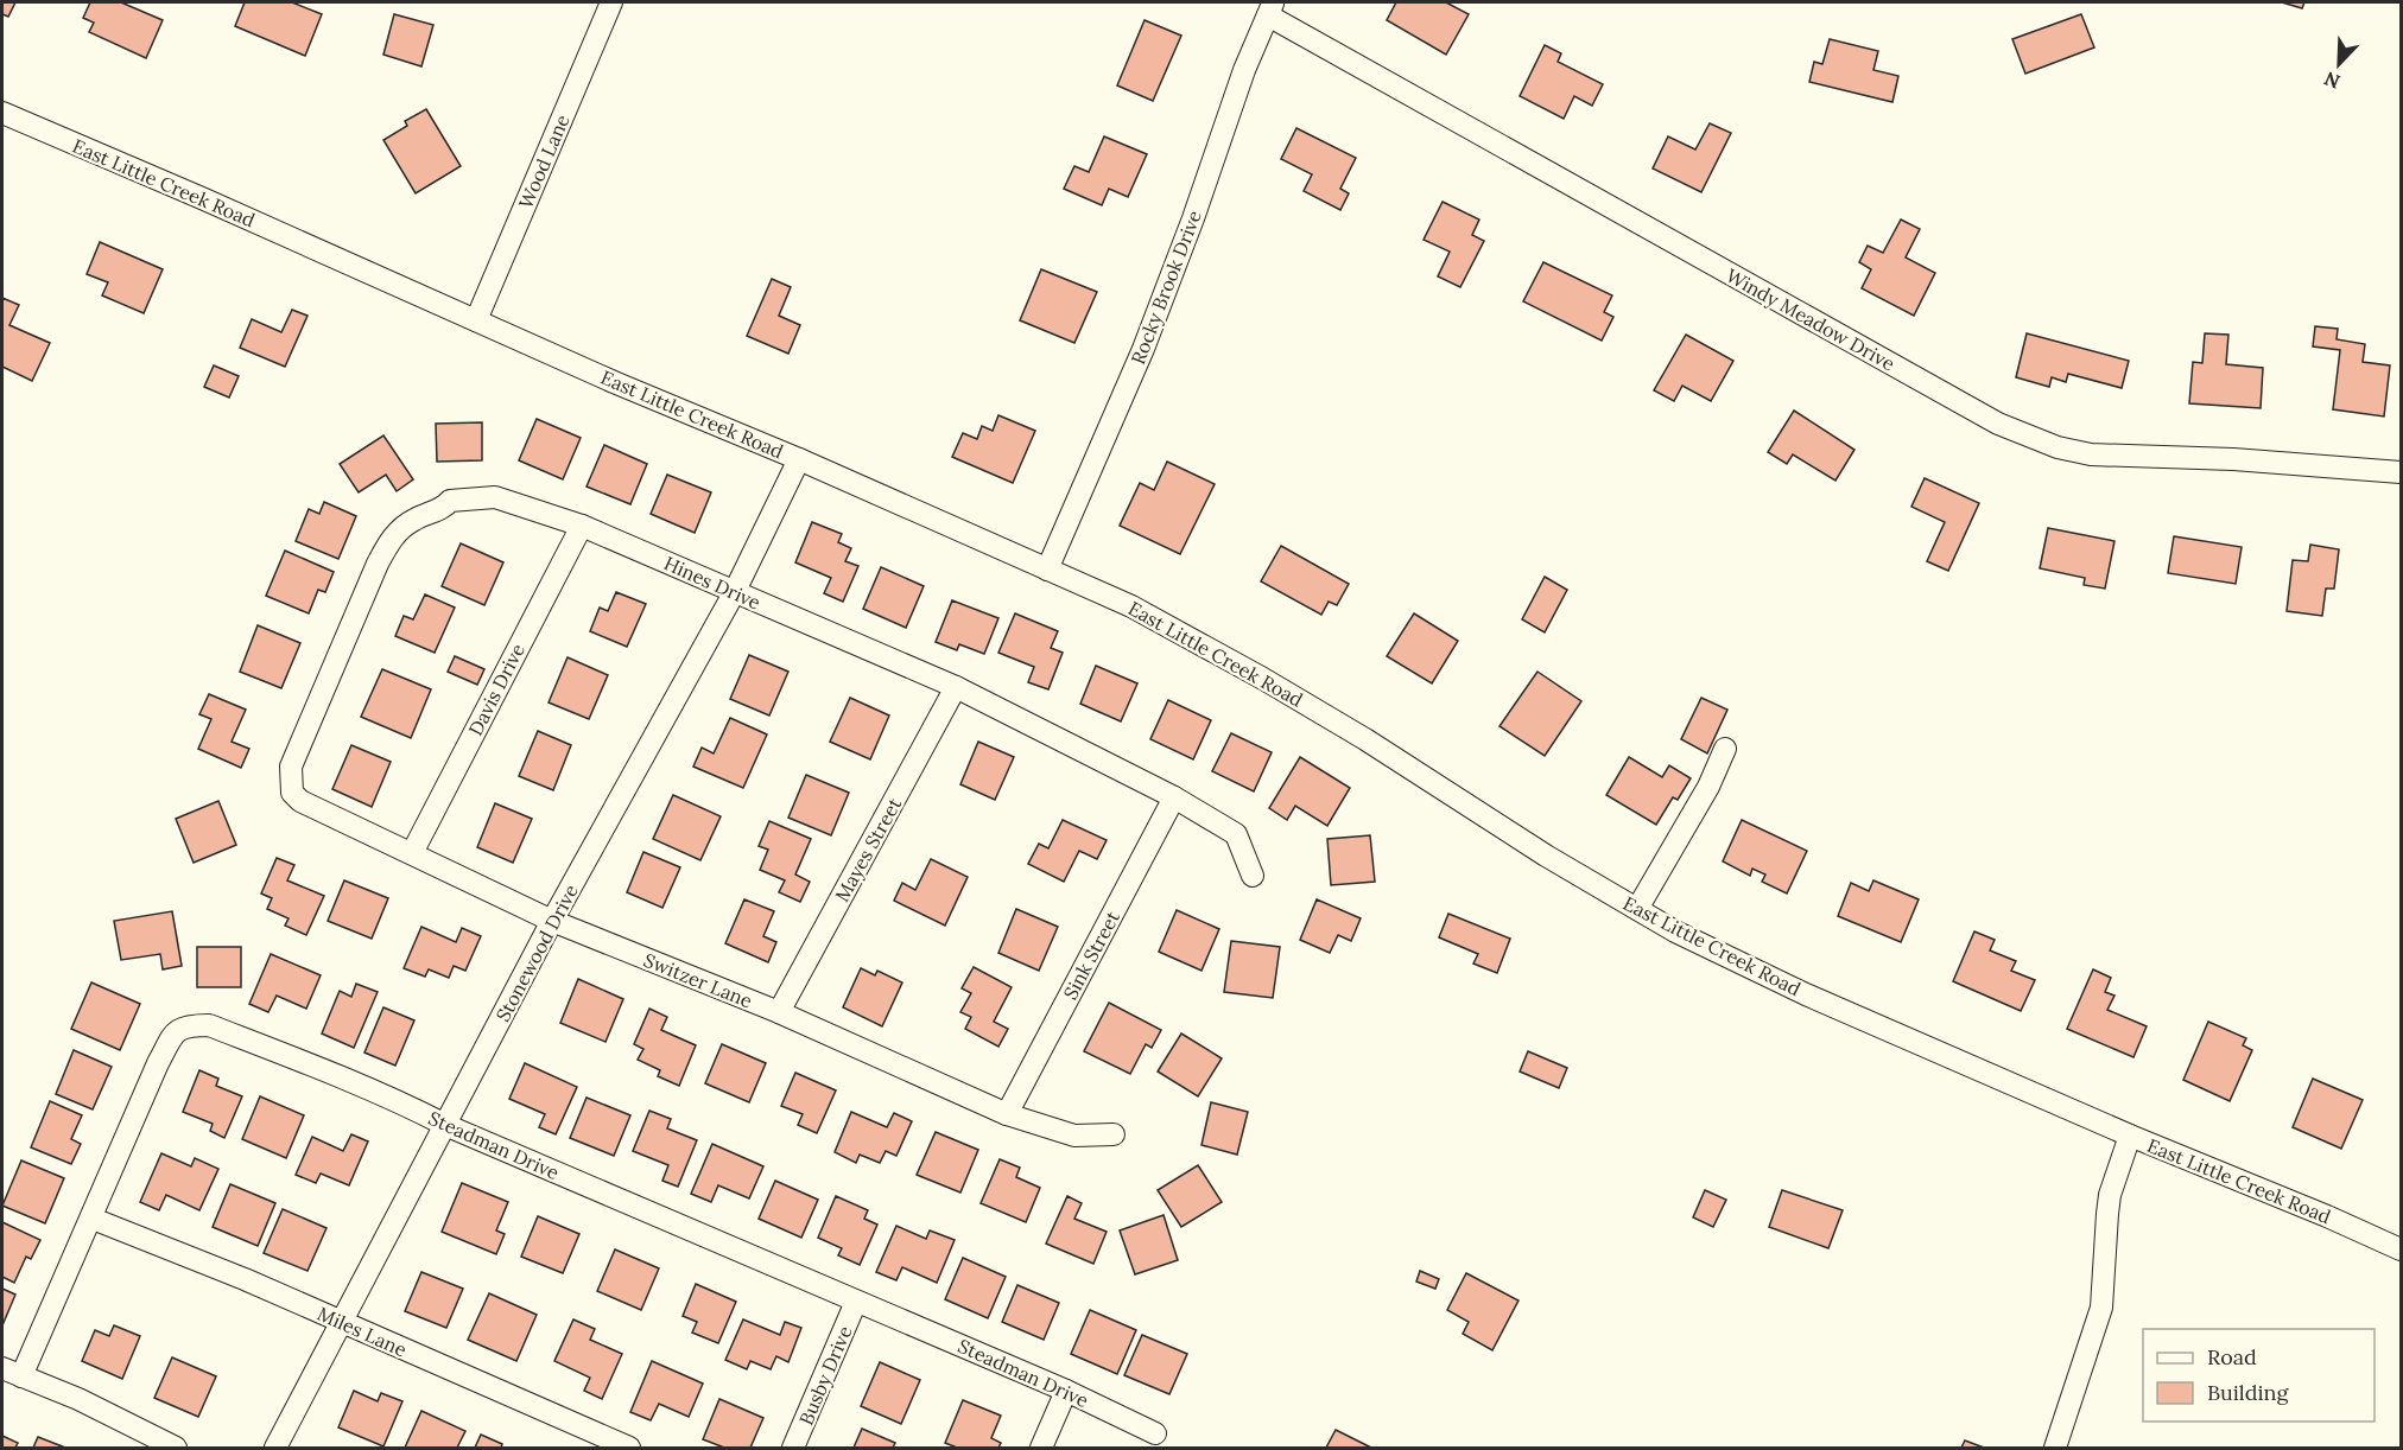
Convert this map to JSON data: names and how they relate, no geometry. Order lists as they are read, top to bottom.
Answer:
{
  "streets": {
    "street": [
      "Wood Lane",
      "East Little Creek Road",
      "Rocky Brook Drive",
      "Windy Meadow Drive",
      "Hines Drive",
      "Davis Drive",
      "Mayes Street",
      "Stonewood Drive",
      "Sink Street",
      "Switzer Lane",
      "Steadman Drive",
      "Miles Lane",
      "Busby Drive"
    ]
  },
  "crossings": [
    ["Wood Lane", "East Little Creek Road"],
    ["East Little Creek Road", "Rocky Brook Drive"],
    ["East Little Creek Road", "Stonewood Drive"],
    ["Rocky Brook Drive", "Windy Meadow Drive"],
    ["Hines Drive", "Davis Drive"],
    ["Hines Drive", "Mayes Street"],
    ["Hines Drive", "Stonewood Drive"],
    ["Hines Drive", "Sink Street"],
    ["Hines Drive", "Switzer Lane"],
    ["Davis Drive", "Switzer Lane"],
    ["Mayes Street", "Switzer Lane"],
    ["Stonewood Drive", "Switzer Lane"],
    ["Stonewood Drive", "Steadman Drive"],
    ["Stonewood Drive", "Miles Lane"],
    ["Sink Street", "Switzer Lane"],
    ["Steadman Drive", "Miles Lane"],
    ["Steadman Drive", "Busby Drive"]
  ],
  "legend": ["Road", "Building"],
  "north": "bottom left"
}
